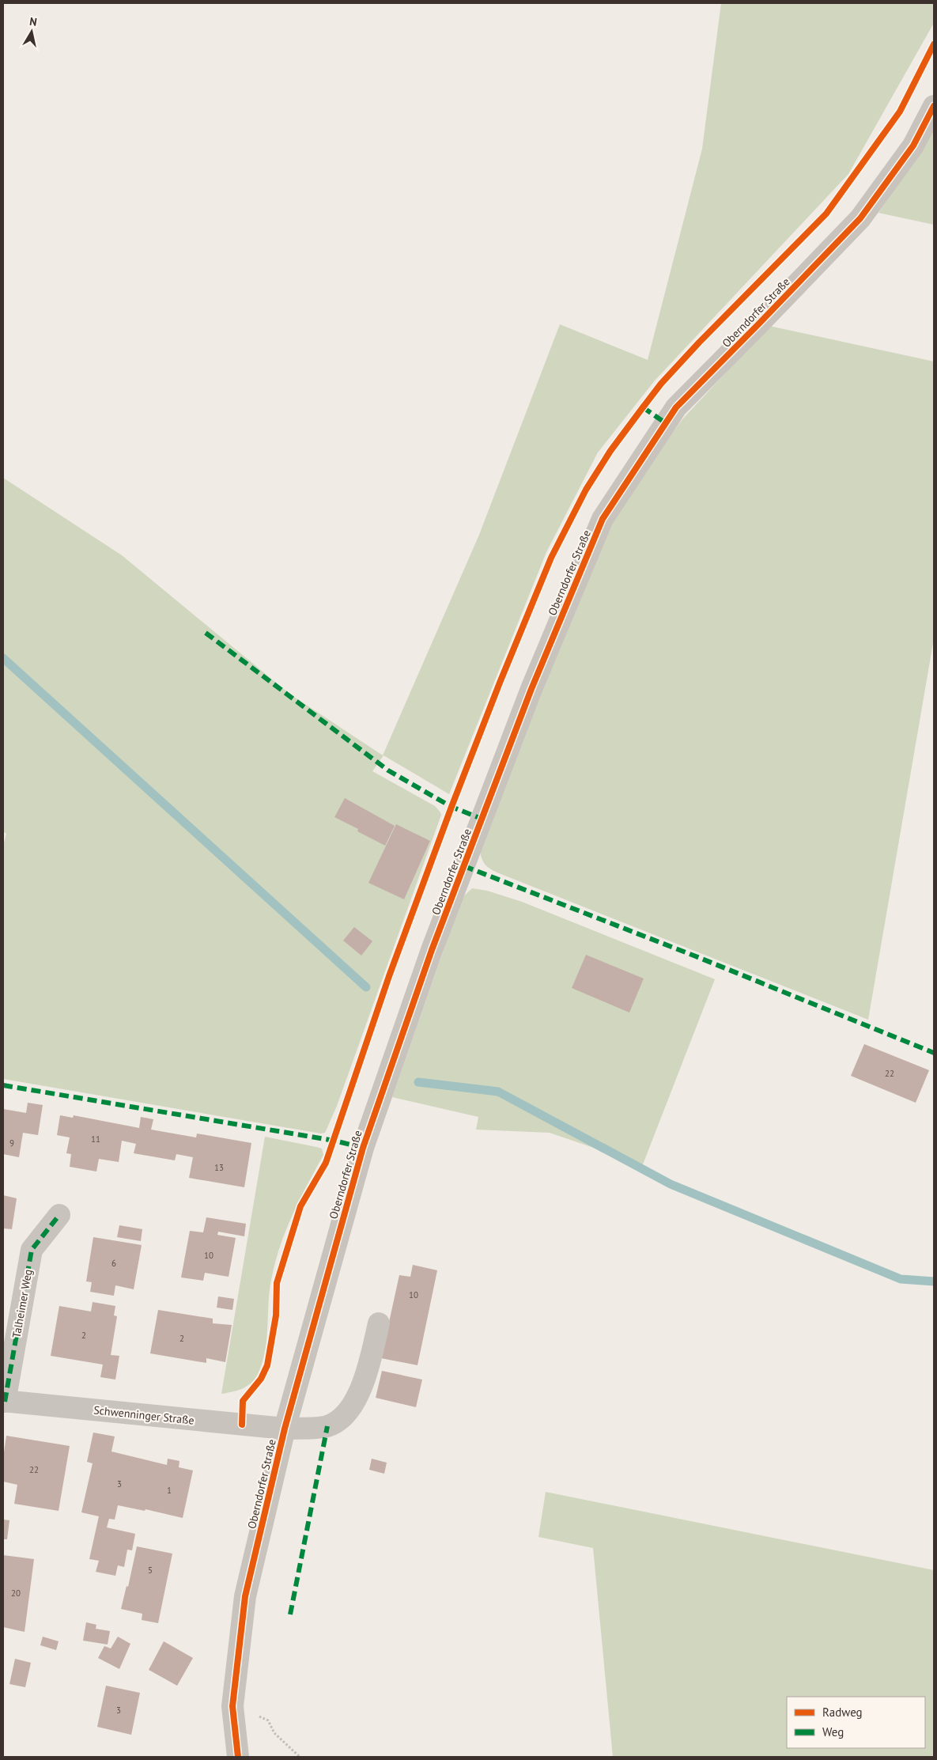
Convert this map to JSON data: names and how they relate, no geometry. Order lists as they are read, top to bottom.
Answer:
{
  "streets": {
    "street": ["Oberndorfer Straße", "Talheimer Weg", "Schwenninger Straße"]
  },
  "crossings": [
    ["Oberndorfer Straße", "Schwenninger Straße"],
    ["Talheimer Weg", "Schwenninger Straße"]
  ],
  "house_numbers": [
    "22",
    "11",
    "9",
    "13",
    "10",
    "6",
    "10",
    "2",
    "2",
    "22",
    "3",
    "1",
    "5",
    "20",
    "3"
  ],
  "legend": ["Radweg", "Weg"],
  "north": "top"
}
